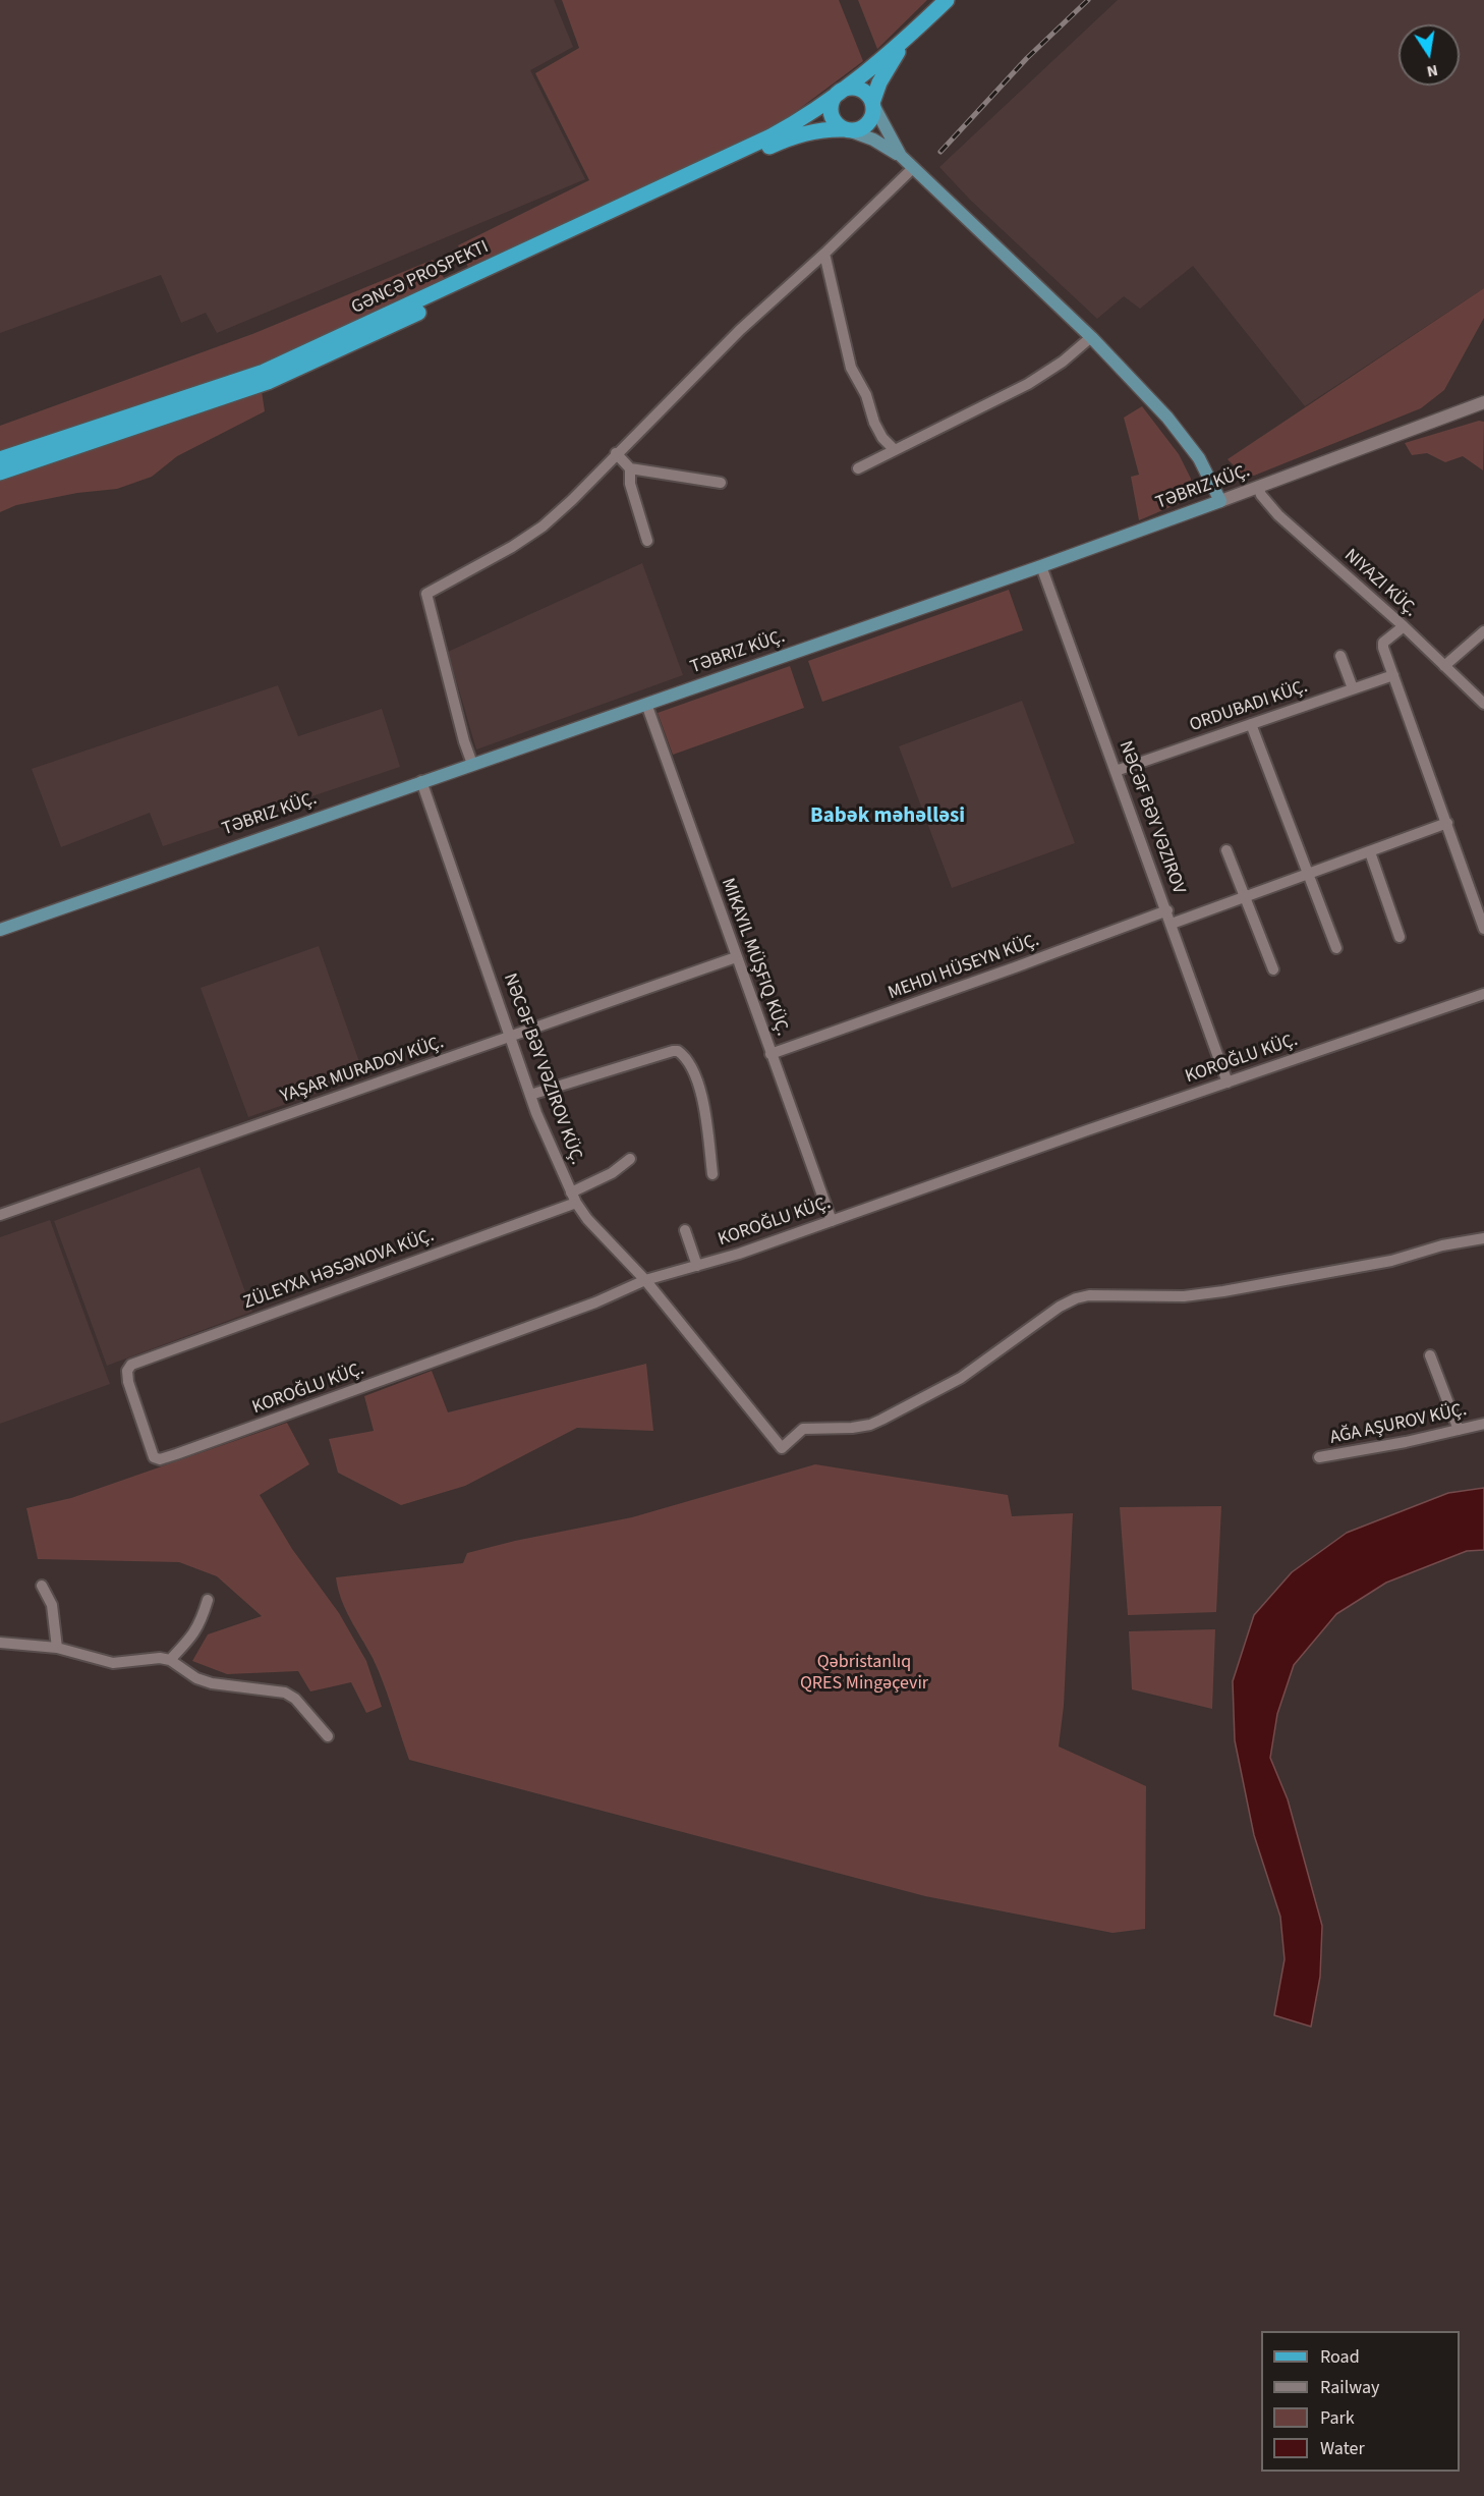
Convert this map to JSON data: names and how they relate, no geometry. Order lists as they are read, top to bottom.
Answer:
{
  "streets": {
    "main road": ["GƏNCƏ PROSPEKTI", "TƏBRIZ KÜÇ."],
    "street": [
      "NIYAZI KÜÇ.",
      "ORDUBADI KÜÇ.",
      "NƏCƏF BƏY VƏZIROV",
      "MEHDI HÜSEYN KÜÇ.",
      "KOROĞLU KÜÇ.",
      "NƏCƏF BƏY VƏZIROV KÜÇ.",
      "YAŞAR MURADOV KÜÇ.",
      "ZÜLEYXA HƏSƏNOVA KÜÇ.",
      "AĞA AŞUROV KÜÇ."
    ]
  },
  "crossings": [
    ["TƏBRIZ KÜÇ.", "NIYAZI KÜÇ."],
    ["TƏBRIZ KÜÇ.", "NƏCƏF BƏY VƏZIROV"],
    ["TƏBRIZ KÜÇ.", "NƏCƏF BƏY VƏZIROV KÜÇ."],
    ["ORDUBADI KÜÇ.", "NƏCƏF BƏY VƏZIROV"],
    ["NƏCƏF BƏY VƏZIROV", "MEHDI HÜSEYN KÜÇ."],
    ["NƏCƏF BƏY VƏZIROV", "KOROĞLU KÜÇ."],
    ["KOROĞLU KÜÇ.", "NƏCƏF BƏY VƏZIROV KÜÇ."],
    ["KOROĞLU KÜÇ.", "ZÜLEYXA HƏSƏNOVA KÜÇ."],
    ["NƏCƏF BƏY VƏZIROV KÜÇ.", "YAŞAR MURADOV KÜÇ."],
    ["NƏCƏF BƏY VƏZIROV KÜÇ.", "ZÜLEYXA HƏSƏNOVA KÜÇ."]
  ],
  "districts": ["Babək məhəlləsi"],
  "parks": ["Qəbristanlıq QRES Mingəçevir"],
  "legend": [
    "Road",
    "Railway",
    "Park",
    "Water"
  ],
  "north": "bottom"
}
